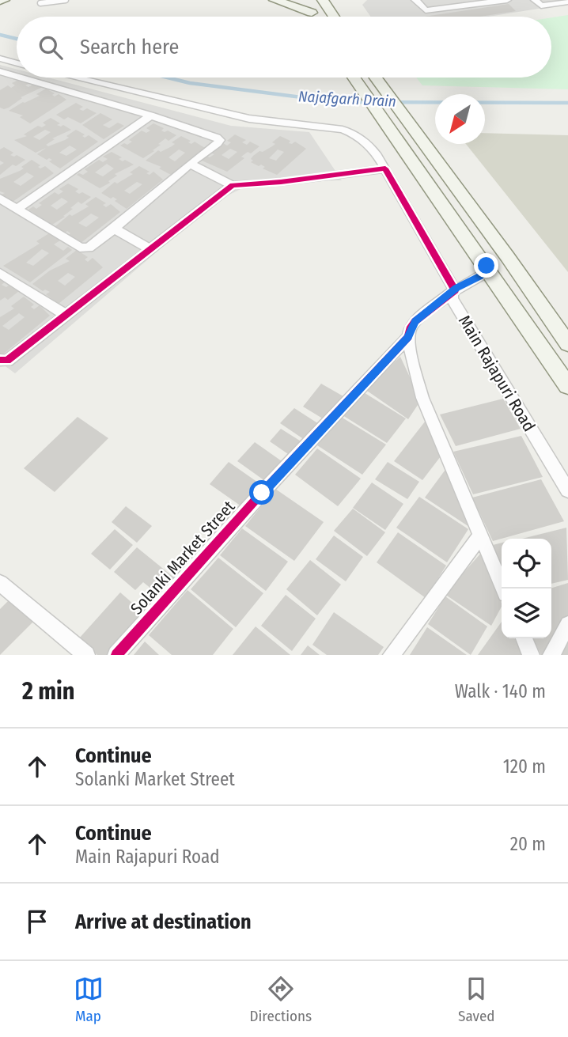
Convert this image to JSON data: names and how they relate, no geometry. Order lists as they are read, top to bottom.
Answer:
{
  "streets": {
    "street": ["Main Rajapuri Road", "Solanki Market Street"]
  },
  "crossings": [
    ["Main Rajapuri Road", "Solanki Market Street"]
  ],
  "water": ["Najafgarh Drain"],
  "north": "bottom left",
  "page": {
    "search": "Search here",
    "heading": ["2 min", "Walk · 140 m"],
    "list": [
      ["Continue", "Solanki Market Street", "120 m"],
      ["Continue", "Main Rajapuri Road", "20 m"],
      "Arrive at destination"
    ],
    "nav": ["Map", "Directions", "Saved"]
  }
}
